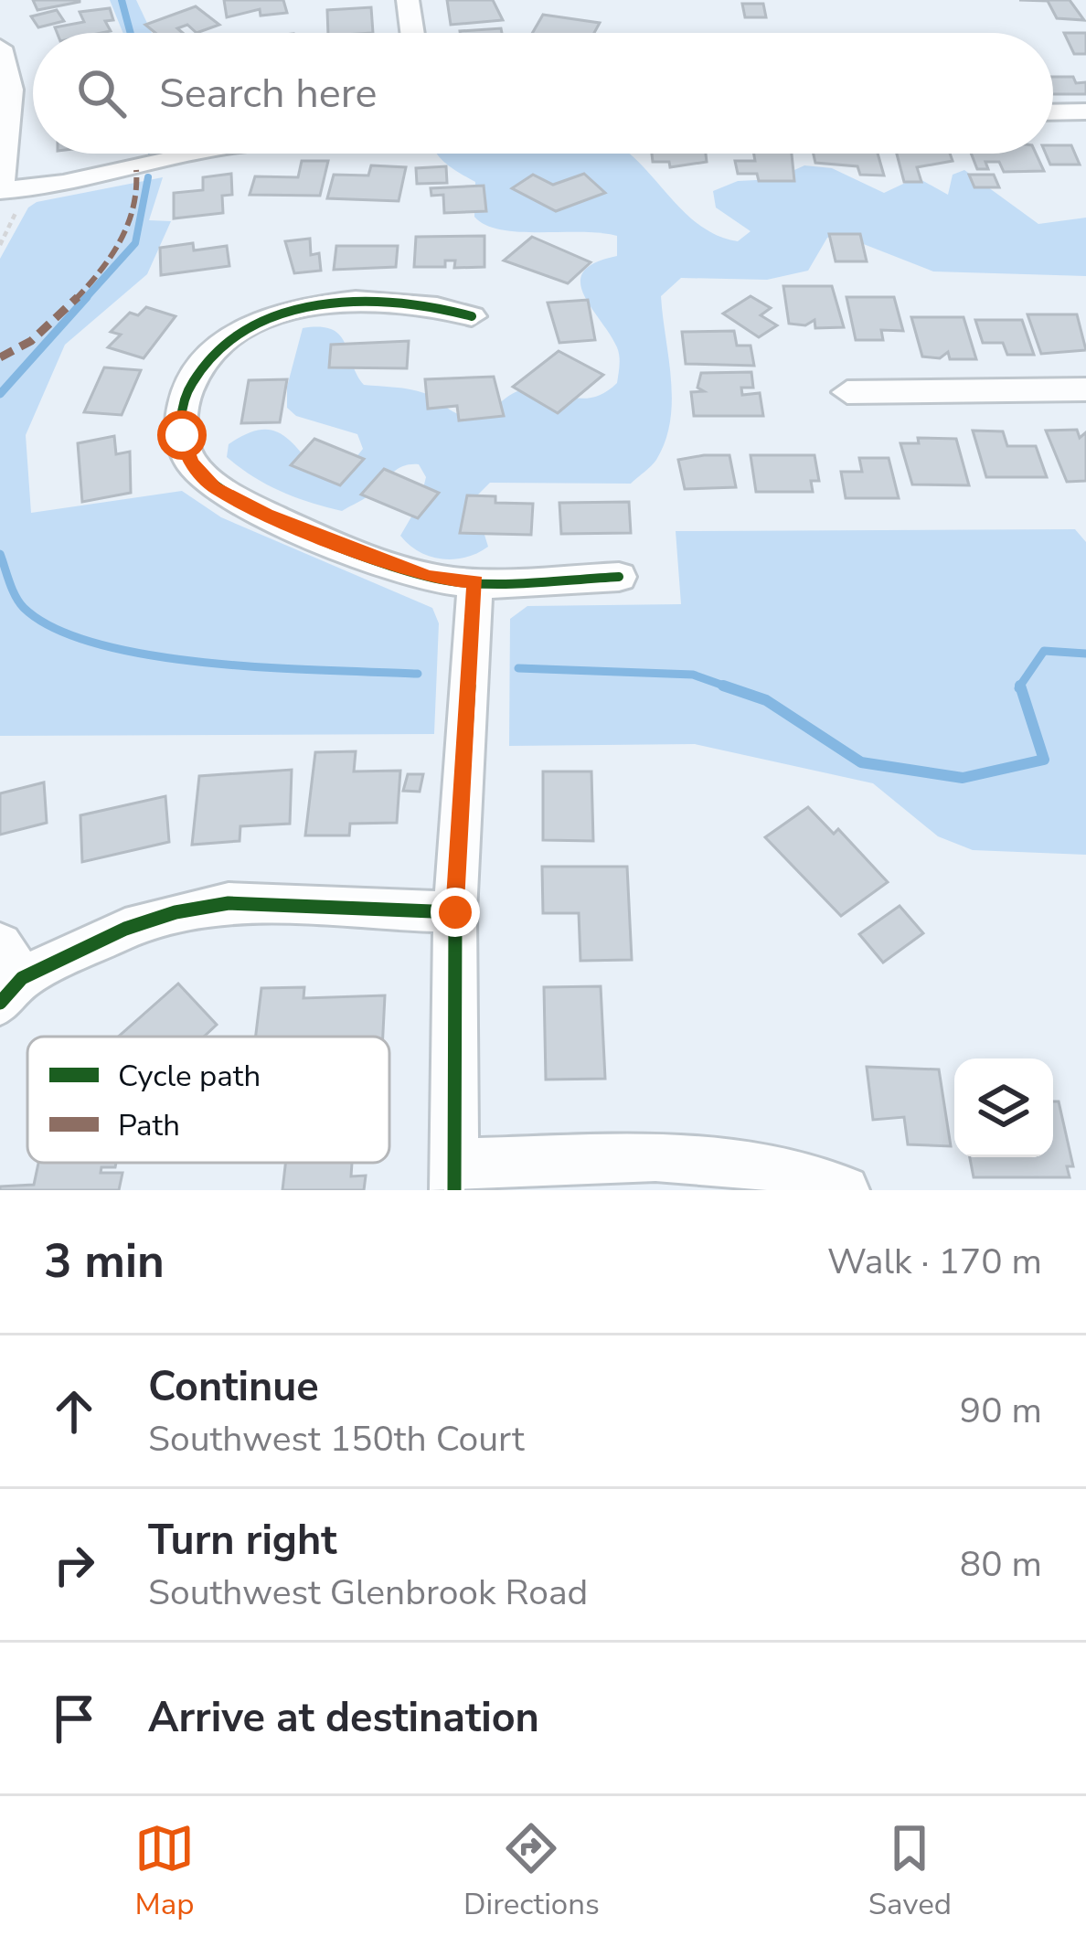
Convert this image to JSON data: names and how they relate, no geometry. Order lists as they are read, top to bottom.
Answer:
{
  "legend": ["Cycle path", "Path"],
  "page": {
    "search": "Search here",
    "heading": ["3 min", "Walk · 170 m"],
    "list": [
      ["Continue", "Southwest 150th Court", "90 m"],
      ["Turn right", "Southwest Glenbrook Road", "80 m"],
      "Arrive at destination"
    ],
    "nav": ["Map", "Directions", "Saved"]
  }
}
